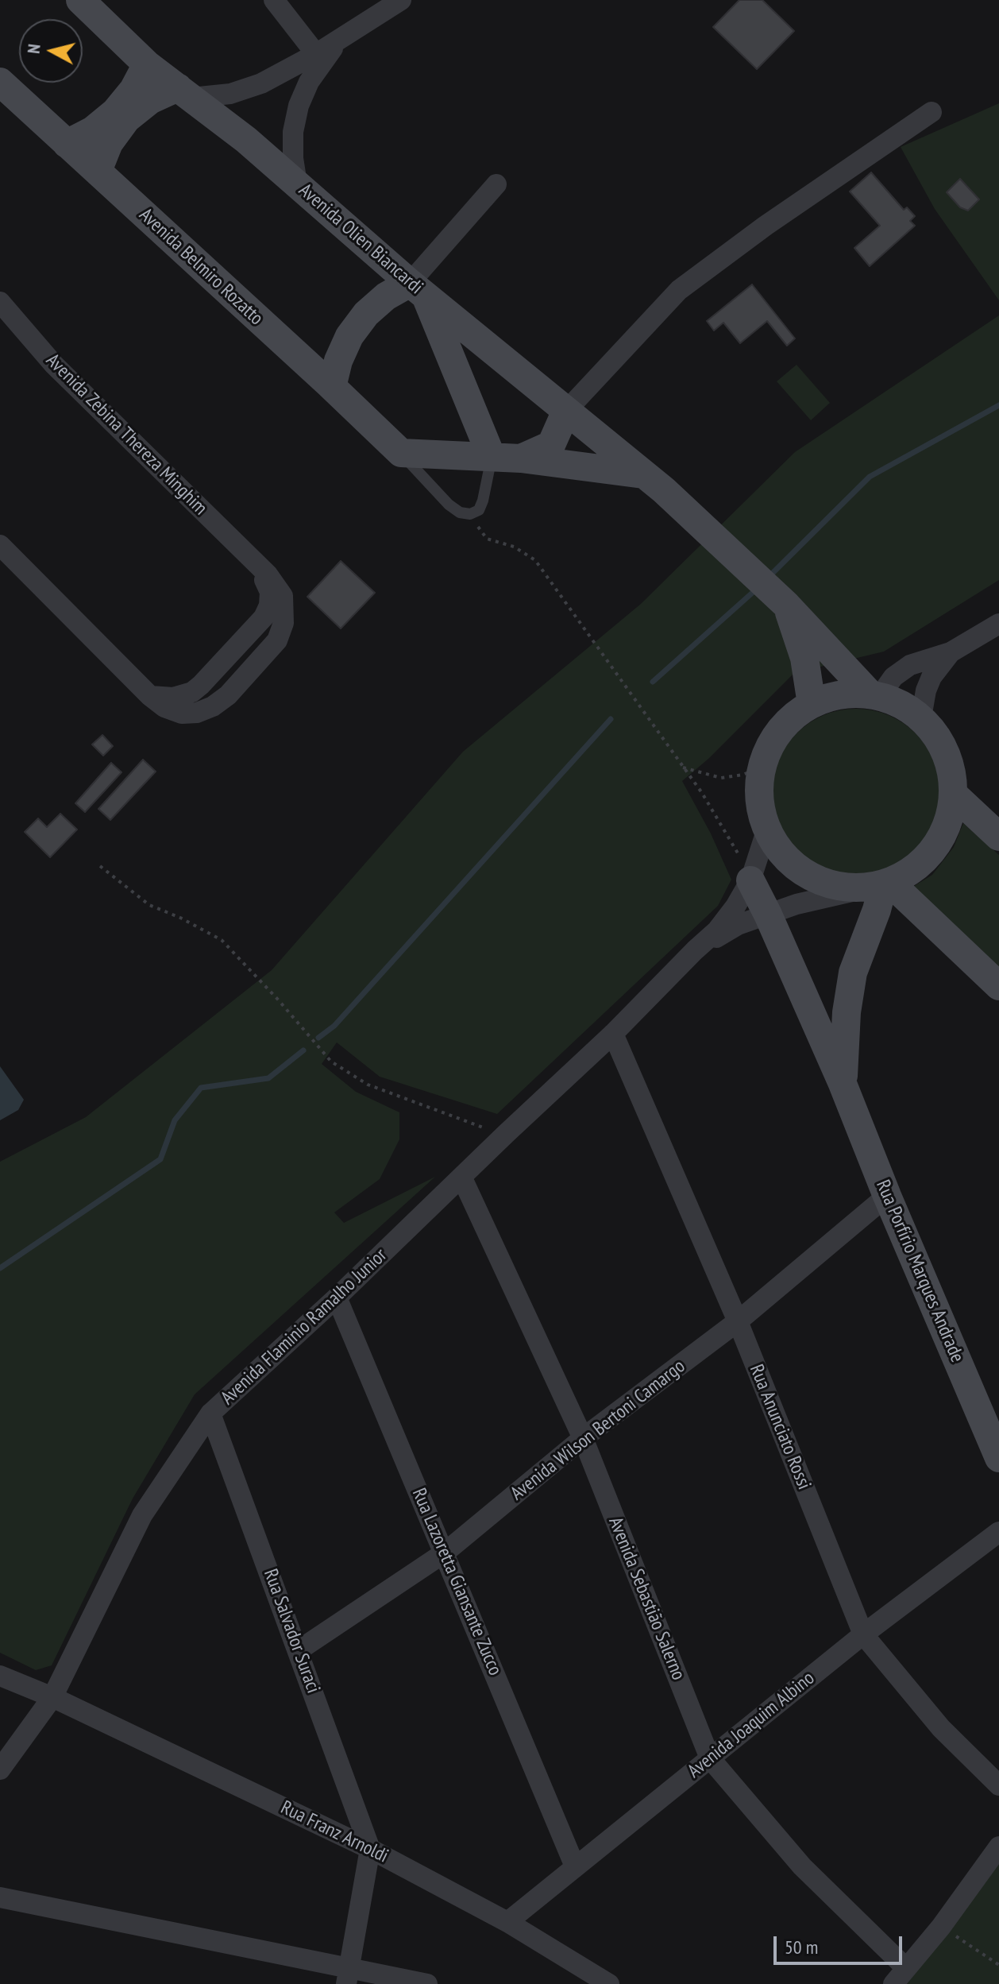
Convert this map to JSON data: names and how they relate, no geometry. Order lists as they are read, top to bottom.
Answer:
{
  "streets": {
    "street": [
      "Avenida Olien Biancardi",
      "Avenida Belmiro Rozatto",
      "Avenida Zebina Thereza Minghim",
      "Rua Porfírio Marques Andrade",
      "Avenida Flaminio Ramalho Junior",
      "Rua Anunciato Rossi",
      "Avenida Wilson Bertoni Camargo",
      "Rua Lazoretta Giansante Zucco",
      "Avenida Sebastião Salerno",
      "Rua Salvador Suraci",
      "Avenida Joaquim Albino",
      "Rua Franz Arnoldi"
    ]
  },
  "crossings": [
    ["Avenida Olien Biancardi", "Rua Porfírio Marques Andrade"],
    ["Avenida Olien Biancardi", "Avenida Flaminio Ramalho Junior"],
    ["Rua Porfírio Marques Andrade", "Avenida Flaminio Ramalho Junior"],
    ["Rua Porfírio Marques Andrade", "Avenida Wilson Bertoni Camargo"],
    ["Avenida Flaminio Ramalho Junior", "Rua Anunciato Rossi"],
    ["Avenida Flaminio Ramalho Junior", "Rua Lazoretta Giansante Zucco"],
    ["Avenida Flaminio Ramalho Junior", "Avenida Sebastião Salerno"],
    ["Avenida Flaminio Ramalho Junior", "Rua Salvador Suraci"],
    ["Avenida Flaminio Ramalho Junior", "Rua Franz Arnoldi"],
    ["Rua Anunciato Rossi", "Avenida Wilson Bertoni Camargo"],
    ["Rua Anunciato Rossi", "Avenida Joaquim Albino"],
    ["Avenida Wilson Bertoni Camargo", "Rua Lazoretta Giansante Zucco"],
    ["Avenida Wilson Bertoni Camargo", "Avenida Sebastião Salerno"],
    ["Avenida Wilson Bertoni Camargo", "Rua Salvador Suraci"],
    ["Rua Lazoretta Giansante Zucco", "Avenida Joaquim Albino"],
    ["Avenida Sebastião Salerno", "Avenida Joaquim Albino"],
    ["Rua Salvador Suraci", "Rua Franz Arnoldi"],
    ["Avenida Joaquim Albino", "Rua Franz Arnoldi"]
  ],
  "scale_bar": "50 m",
  "north": "left"
}
